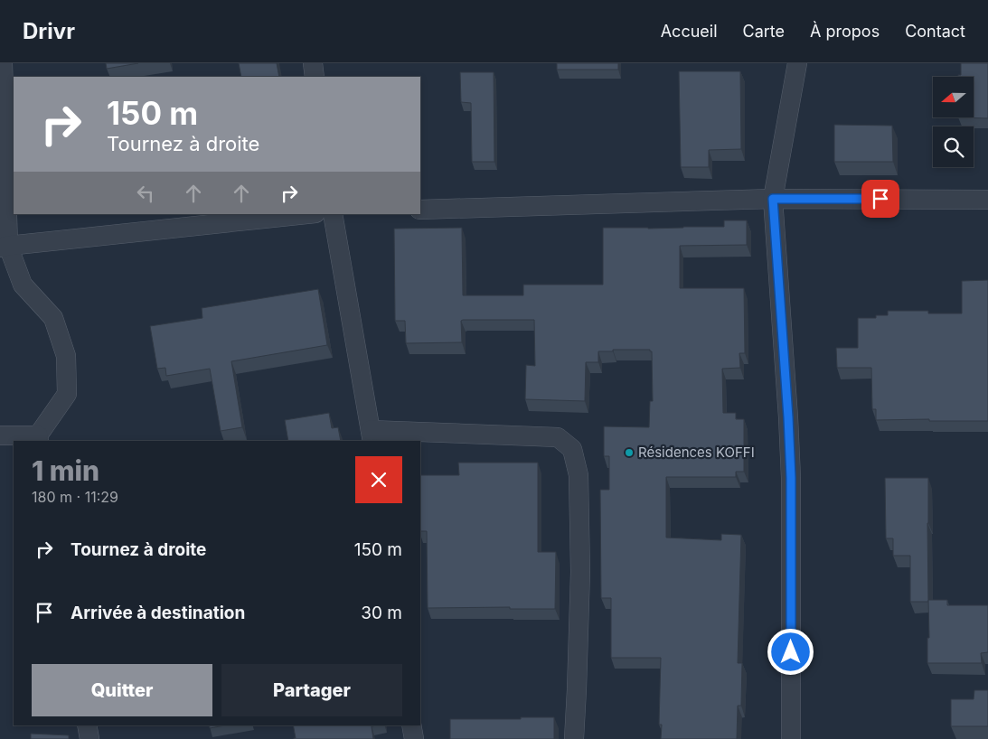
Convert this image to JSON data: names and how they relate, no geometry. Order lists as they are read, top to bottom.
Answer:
{
  "places": ["Résidences KOFFI"],
  "north": "left",
  "page": {
    "header": "Drivr",
    "nav": [
      "Accueil",
      "Carte",
      "À propos",
      "Contact"
    ],
    "turn": ["150 m", "Tournez à droite"],
    "heading": ["1 min", "180 m · 11:29"],
    "list": [
      {
        "name": "Tournez à droite",
        "value": "150 m"
      },
      {
        "name": "Arrivée à destination",
        "value": "30 m"
      }
    ],
    "buttons": ["Quitter", "Partager"]
  }
}
